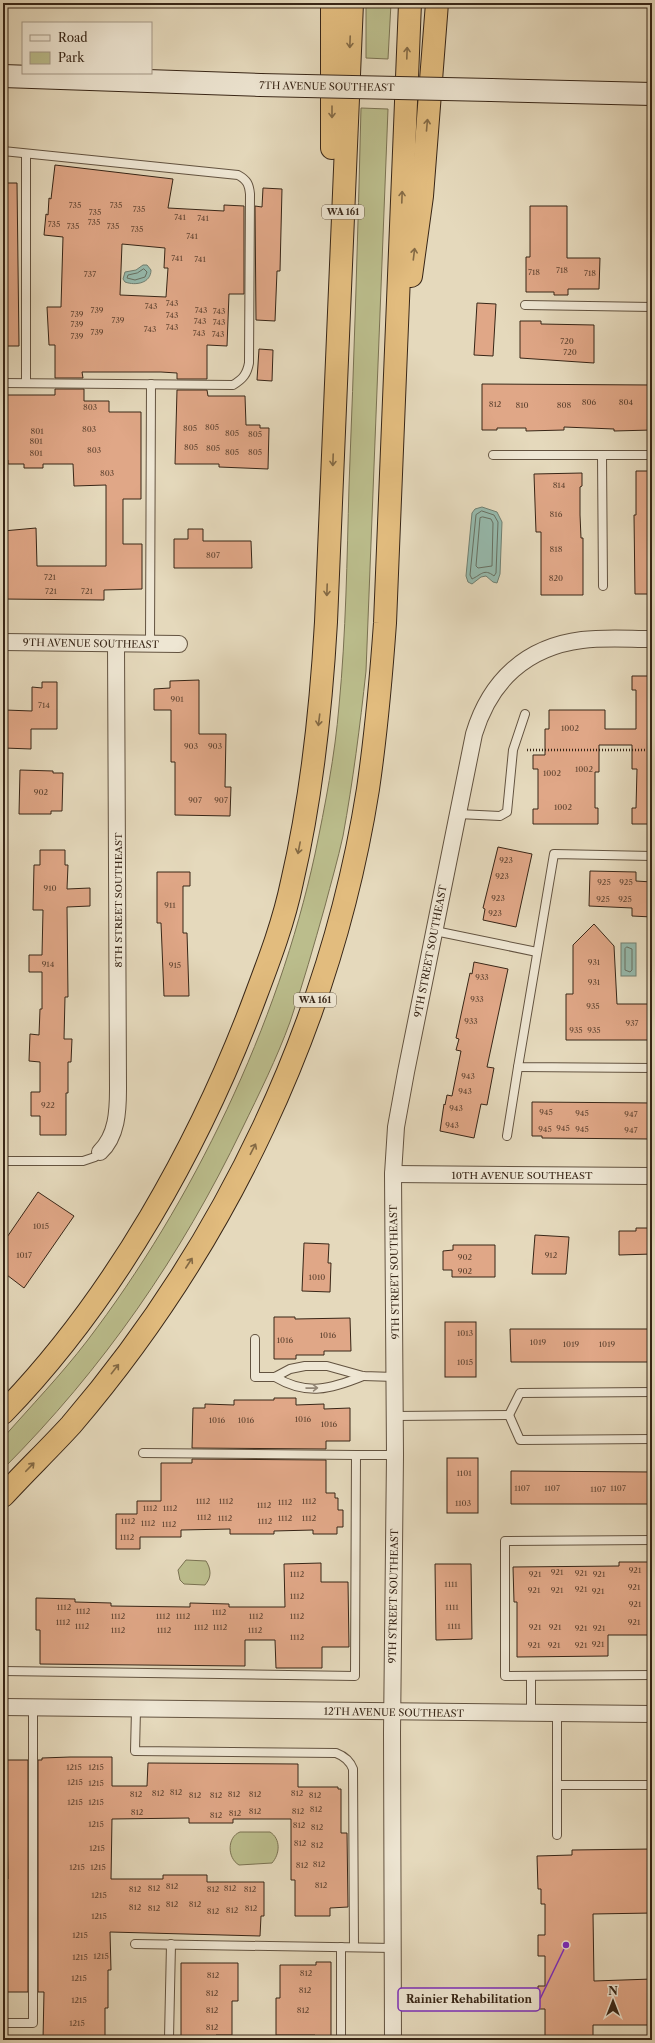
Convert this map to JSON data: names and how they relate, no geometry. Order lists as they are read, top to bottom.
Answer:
{
  "streets": {
    "highway": ["WA 161"],
    "street": [
      "7TH AVENUE SOUTHEAST",
      "9TH AVENUE SOUTHEAST",
      "8TH STREET SOUTHEAST",
      "9TH STREET SOUTHEAST",
      "10TH AVENUE SOUTHEAST",
      "12TH AVENUE SOUTHEAST"
    ]
  },
  "crossings": [
    ["9TH AVENUE SOUTHEAST", "8TH STREET SOUTHEAST"],
    ["9TH STREET SOUTHEAST", "10TH AVENUE SOUTHEAST"],
    ["9TH STREET SOUTHEAST", "12TH AVENUE SOUTHEAST"]
  ],
  "places": ["Rainier Rehabilitation"],
  "house_numbers": [
    "735",
    "735",
    "735",
    "735",
    "741",
    "741",
    "735",
    "735",
    "735",
    "735",
    "735",
    "741",
    "741",
    "741",
    "718",
    "718",
    "718",
    "737",
    "743",
    "743",
    "739",
    "743",
    "743",
    "739",
    "743",
    "739",
    "743",
    "743",
    "739",
    "743",
    "743",
    "739",
    "743",
    "743",
    "739",
    "720",
    "720",
    "806",
    "804",
    "812",
    "810",
    "808",
    "803",
    "805",
    "805",
    "803",
    "801",
    "805",
    "805",
    "801",
    "805",
    "805",
    "803",
    "805",
    "805",
    "801",
    "803",
    "814",
    "816",
    "818",
    "807",
    "721",
    "820",
    "721",
    "721",
    "901",
    "714",
    "1002",
    "903",
    "903",
    "1002",
    "1002",
    "902",
    "907",
    "907",
    "1002",
    "923",
    "923",
    "925",
    "925",
    "910",
    "923",
    "925",
    "925",
    "911",
    "923",
    "931",
    "914",
    "915",
    "933",
    "931",
    "933",
    "935",
    "933",
    "937",
    "935",
    "935",
    "943",
    "943",
    "922",
    "943",
    "945",
    "945",
    "947",
    "943",
    "945",
    "945",
    "945",
    "947",
    "1015",
    "1017",
    "912",
    "902",
    "902",
    "1010",
    "1013",
    "1016",
    "1016",
    "1019",
    "1019",
    "1019",
    "1015",
    "1016",
    "1016",
    "1016",
    "1016",
    "1101",
    "1107",
    "1107",
    "1107",
    "1107",
    "1112",
    "1112",
    "1112",
    "1112",
    "1103",
    "1112",
    "1112",
    "1112",
    "1112",
    "1112",
    "1112",
    "1112",
    "1112",
    "1112",
    "1112",
    "1112",
    "1112",
    "921",
    "921",
    "921",
    "1112",
    "921",
    "921",
    "1111",
    "921",
    "921",
    "921",
    "921",
    "921",
    "1112",
    "921",
    "1112",
    "1111",
    "1112",
    "1112",
    "1112",
    "1112",
    "1112",
    "1112",
    "1112",
    "1112",
    "921",
    "1112",
    "1111",
    "1112",
    "1112",
    "921",
    "921",
    "921",
    "921",
    "1112",
    "1112",
    "1112",
    "1112",
    "921",
    "921",
    "921",
    "921",
    "1215",
    "1215",
    "1215",
    "1215",
    "812",
    "812",
    "812",
    "812",
    "812",
    "812",
    "812",
    "812",
    "812",
    "1215",
    "1215",
    "812",
    "812",
    "812",
    "812",
    "812",
    "812",
    "1215",
    "812",
    "812",
    "812",
    "812",
    "1215",
    "812",
    "812",
    "1215",
    "1215",
    "812",
    "812",
    "812",
    "812",
    "812",
    "812",
    "812",
    "1215",
    "812",
    "812",
    "812",
    "812",
    "812",
    "812",
    "812",
    "1215",
    "1215",
    "1215",
    "1215",
    "812",
    "812",
    "1215",
    "812",
    "812",
    "1215",
    "812",
    "812",
    "1215",
    "812"
  ],
  "legend": ["Road", "Park"],
  "north": "top"
}
